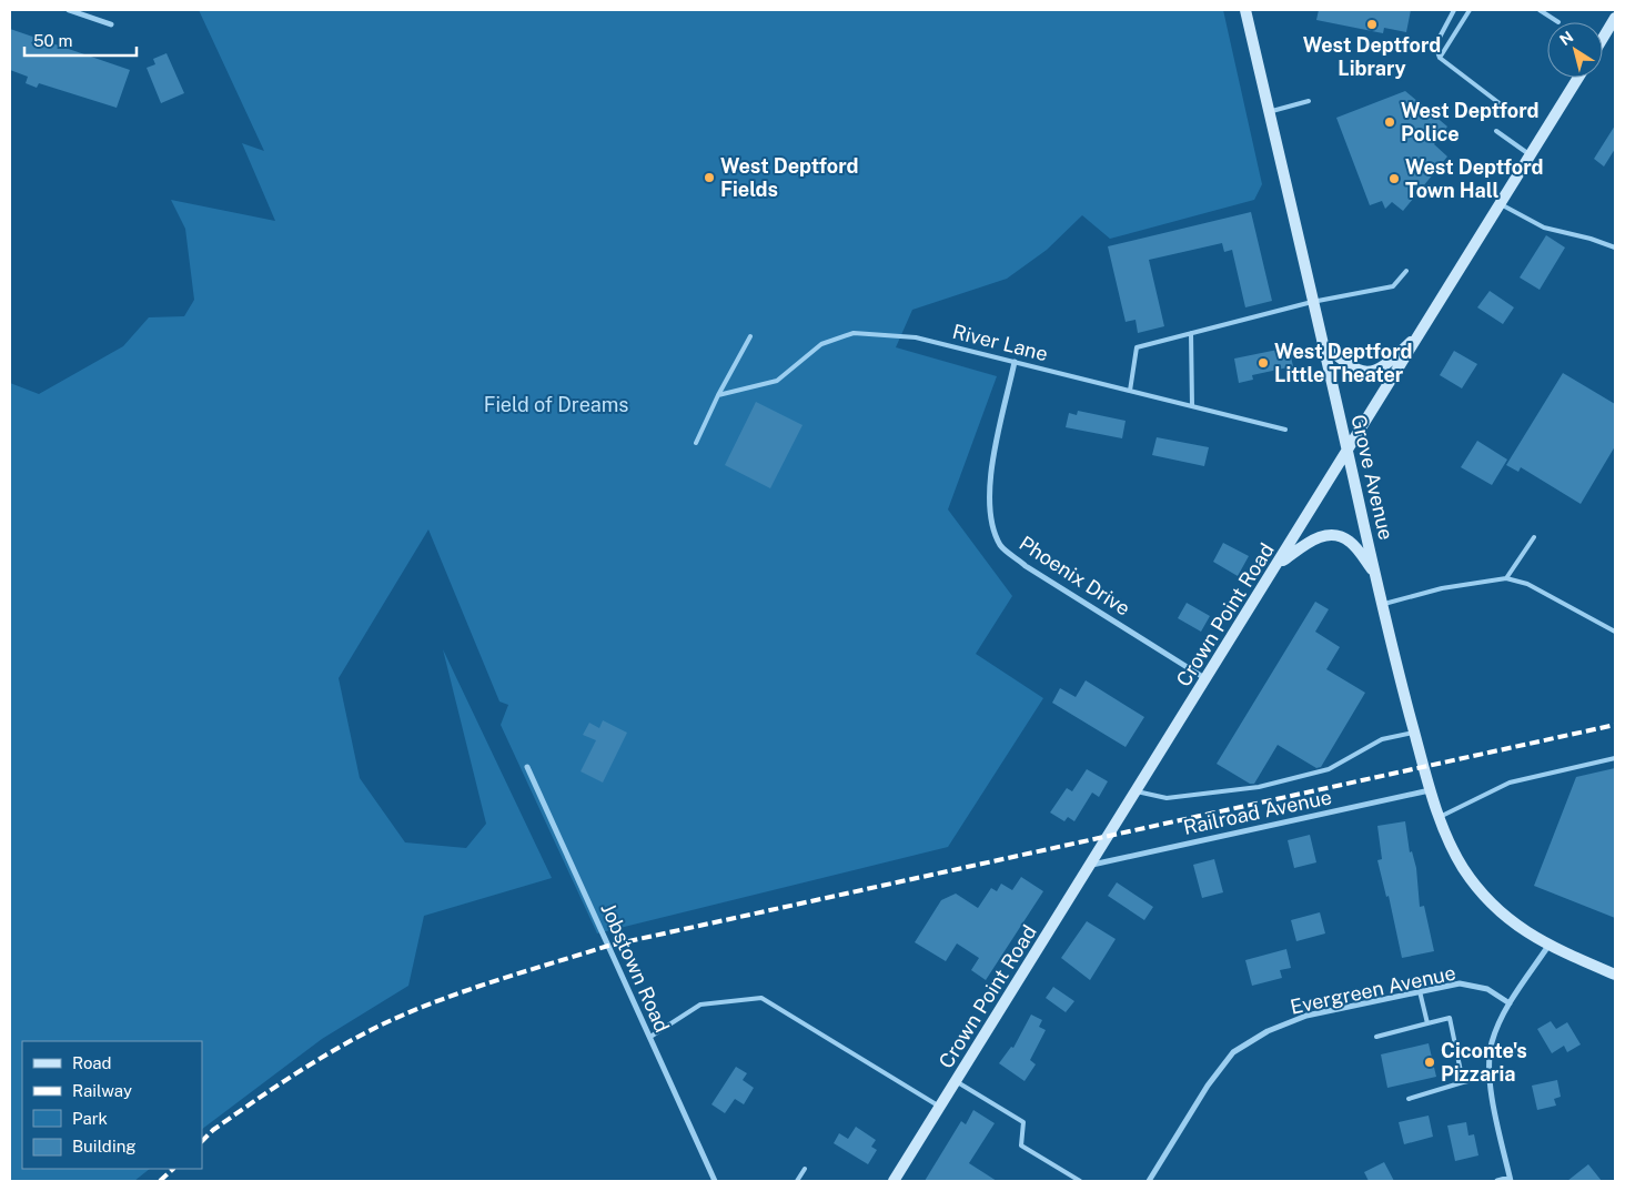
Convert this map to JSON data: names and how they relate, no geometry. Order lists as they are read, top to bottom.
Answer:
{
  "streets": {
    "main road": ["Grove Avenue", "Crown Point Road"],
    "street": [
      "Phoenix Drive",
      "Railroad Avenue",
      "Jobstown Road",
      "Evergreen Avenue"
    ],
    "lane": ["River Lane"]
  },
  "crossings": [
    ["River Lane", "Phoenix Drive"],
    ["Grove Avenue", "Crown Point Road"],
    ["Grove Avenue", "Railroad Avenue"],
    ["Phoenix Drive", "Crown Point Road"],
    ["Crown Point Road", "Railroad Avenue"]
  ],
  "parks": ["Field of Dreams"],
  "places": [
    "West Deptford Library",
    "West Deptford Police",
    "West Deptford Fields",
    "West Deptford Town Hall",
    "West Deptford Little Theater",
    "Ciconte's Pizzaria"
  ],
  "legend": [
    "Road",
    "Railway",
    "Park",
    "Building"
  ],
  "scale_bar": "50 m",
  "north": "top left"
}
